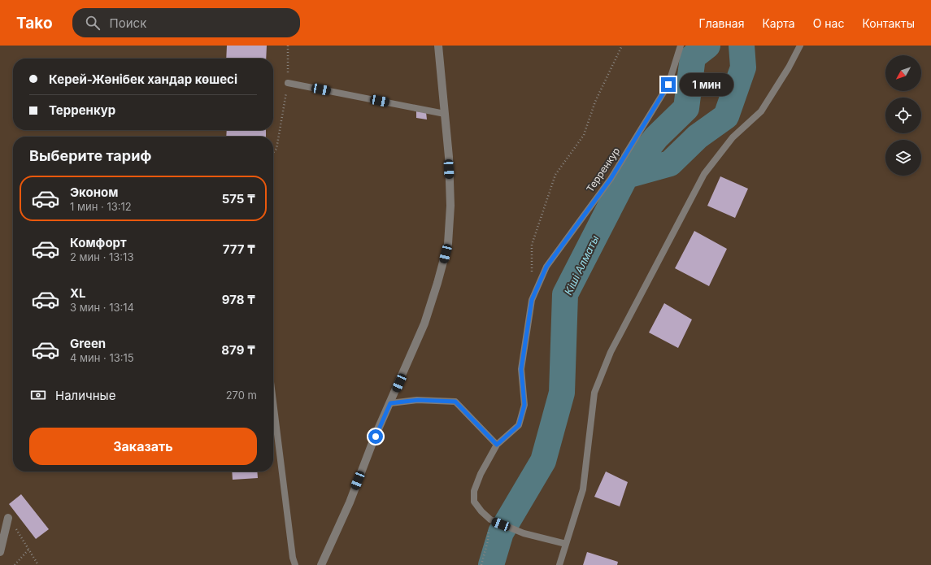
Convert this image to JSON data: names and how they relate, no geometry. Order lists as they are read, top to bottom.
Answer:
{
  "streets": {
    "lane": ["Терренкур"]
  },
  "water": ["Кіші Алматы"],
  "north": "bottom left",
  "page": {
    "header": "Tako",
    "search": "Поиск",
    "nav": [
      "Главная",
      "Карта",
      "О нас",
      "Контакты"
    ],
    "banner": ["Керей-Жәнібек хандар көшесі", "Терренкур"],
    "bubble": "1 мин",
    "heading": "Выберите тариф",
    "list": [
      {
        "name": "Эконом",
        "note": "1 мин · 13:12",
        "value": "575 ₸"
      },
      {
        "name": "Комфорт",
        "note": "2 мин · 13:13",
        "value": "777 ₸"
      },
      {
        "name": "XL",
        "note": "3 мин · 13:14",
        "value": "978 ₸"
      },
      {
        "name": "Green",
        "note": "4 мин · 13:15",
        "value": "879 ₸"
      }
    ],
    "pay": ["Наличные", "270 m"],
    "buttons": "Заказать"
  }
}
